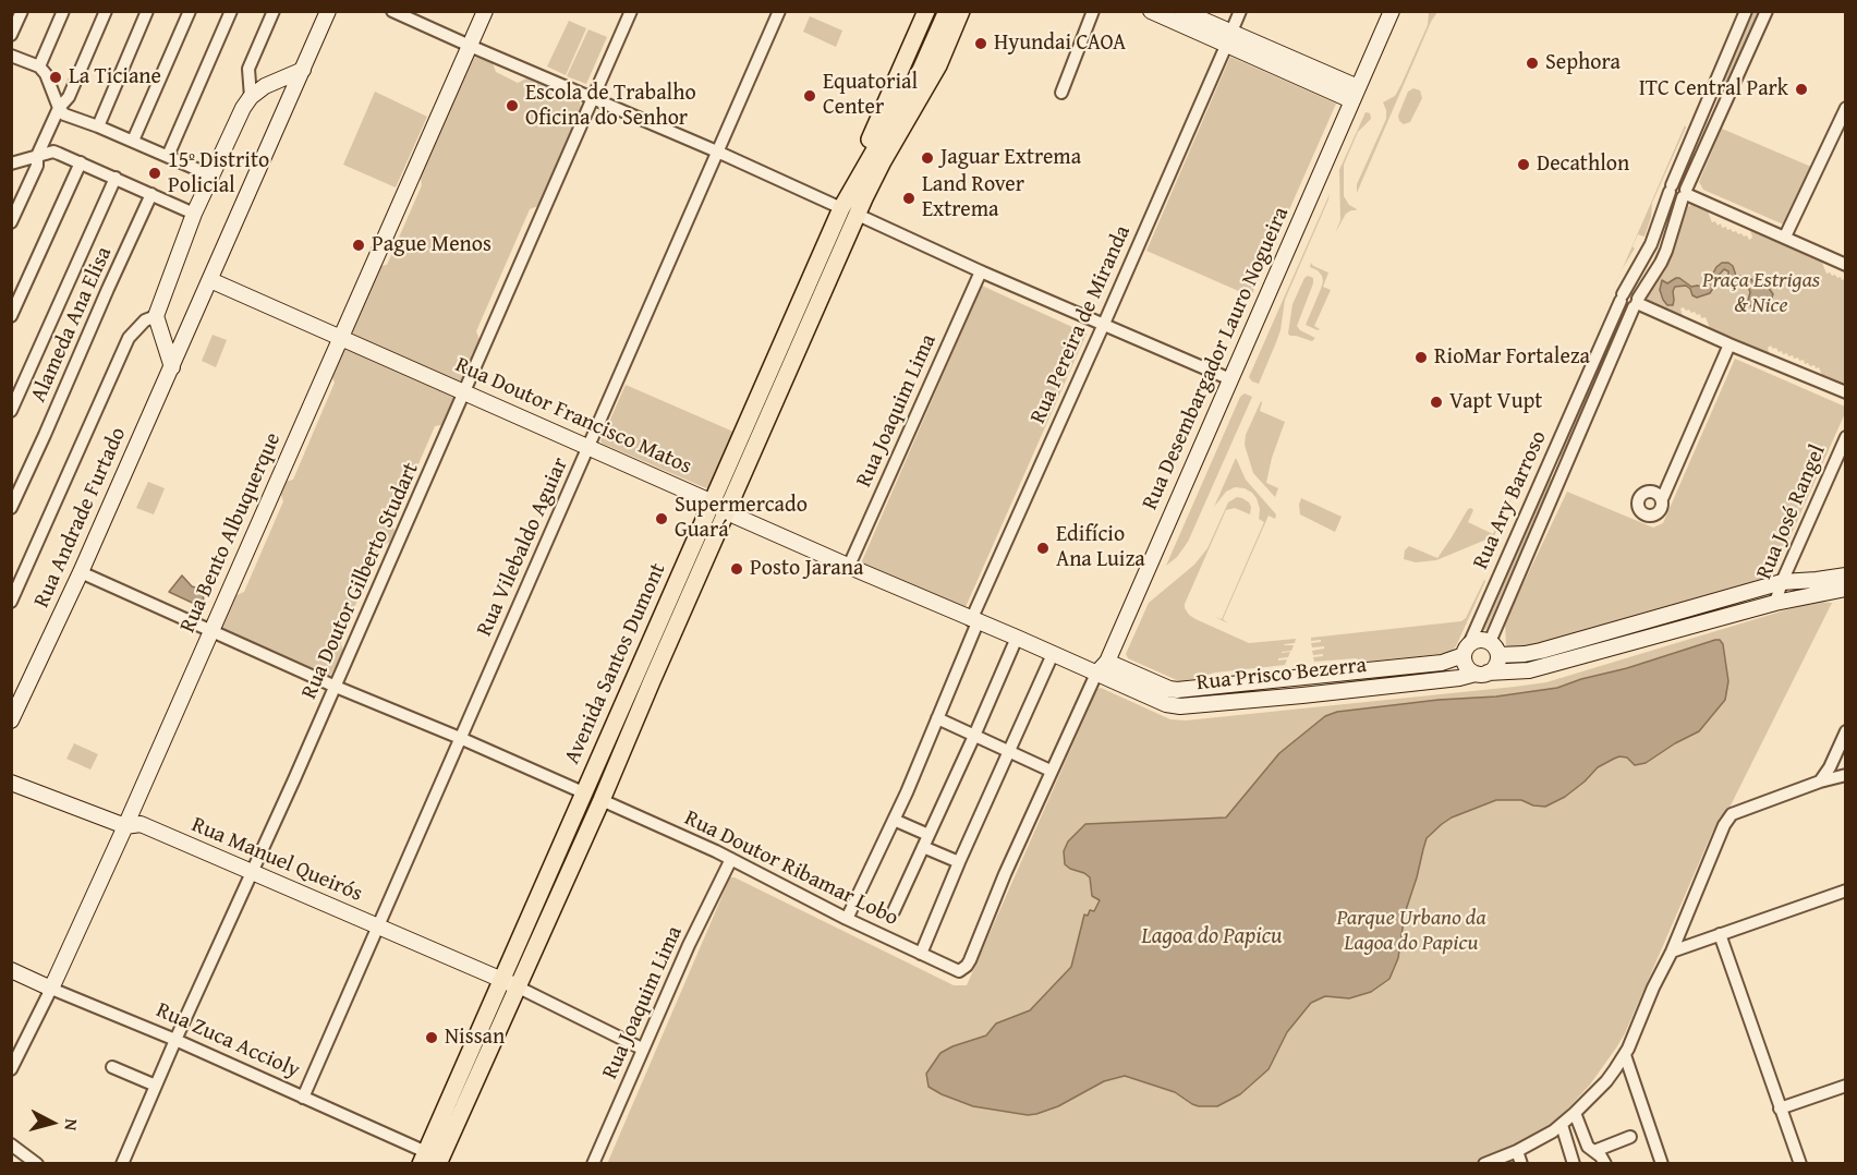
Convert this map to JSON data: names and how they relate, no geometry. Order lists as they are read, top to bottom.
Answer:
{
  "streets": {
    "main road": ["Avenida Santos Dumont"],
    "street": [
      "Alameda Ana Elisa",
      "Rua Pereira de Miranda",
      "Rua Desembargador Lauro Nogueira",
      "Rua Joaquim Lima",
      "Rua Doutor Francisco Matos",
      "Rua Ary Barroso",
      "Rua José Rangel",
      "Rua Andrade Furtado",
      "Rua Bento Albuquerque",
      "Rua Vilebaldo Aguiar",
      "Rua Doutor Gilberto Studart",
      "Rua Prisco Bezerra",
      "Rua Manuel Queirós",
      "Rua Doutor Ribamar Lobo",
      "Rua Zuca Accioly"
    ]
  },
  "crossings": [
    ["Rua Pereira de Miranda", "Rua Doutor Francisco Matos"],
    ["Rua Pereira de Miranda", "Rua Doutor Ribamar Lobo"],
    ["Rua Desembargador Lauro Nogueira", "Rua Doutor Francisco Matos"],
    ["Rua Desembargador Lauro Nogueira", "Rua Prisco Bezerra"],
    ["Rua Desembargador Lauro Nogueira", "Rua Doutor Ribamar Lobo"],
    ["Rua Joaquim Lima", "Rua Doutor Francisco Matos"],
    ["Rua Joaquim Lima", "Rua Doutor Ribamar Lobo"],
    ["Rua Doutor Francisco Matos", "Rua Andrade Furtado"],
    ["Rua Doutor Francisco Matos", "Rua Bento Albuquerque"],
    ["Rua Doutor Francisco Matos", "Rua Vilebaldo Aguiar"],
    ["Rua Doutor Francisco Matos", "Rua Doutor Gilberto Studart"],
    ["Rua Doutor Francisco Matos", "Avenida Santos Dumont"],
    ["Rua Doutor Francisco Matos", "Rua Prisco Bezerra"],
    ["Rua Ary Barroso", "Rua Prisco Bezerra"],
    ["Rua José Rangel", "Rua Prisco Bezerra"],
    ["Rua Bento Albuquerque", "Rua Manuel Queirós"],
    ["Rua Bento Albuquerque", "Rua Zuca Accioly"],
    ["Rua Vilebaldo Aguiar", "Rua Manuel Queirós"],
    ["Rua Vilebaldo Aguiar", "Rua Zuca Accioly"],
    ["Rua Doutor Gilberto Studart", "Rua Manuel Queirós"],
    ["Rua Doutor Gilberto Studart", "Rua Zuca Accioly"],
    ["Avenida Santos Dumont", "Rua Manuel Queirós"],
    ["Avenida Santos Dumont", "Rua Doutor Ribamar Lobo"],
    ["Avenida Santos Dumont", "Rua Zuca Accioly"]
  ],
  "water": ["Lagoa do Papicu"],
  "parks": ["Praça Estrigas & Nice", "Parque Urbano da Lagoa do Papicu"],
  "places": [
    "Hyundai CAOA",
    "Sephora",
    "La Ticiane",
    "ITC Central Park",
    "Equatorial Center",
    "Escola de Trabalho Oficina do Senhor",
    "Jaguar Extrema",
    "Decathlon",
    "15º Distrito Policial",
    "Land Rover Extrema",
    "Pague Menos",
    "RioMar Fortaleza",
    "Vapt Vupt",
    "Supermercado Guará",
    "Edifício Ana Luiza",
    "Posto Jarana",
    "Nissan"
  ],
  "north": "right"
}
